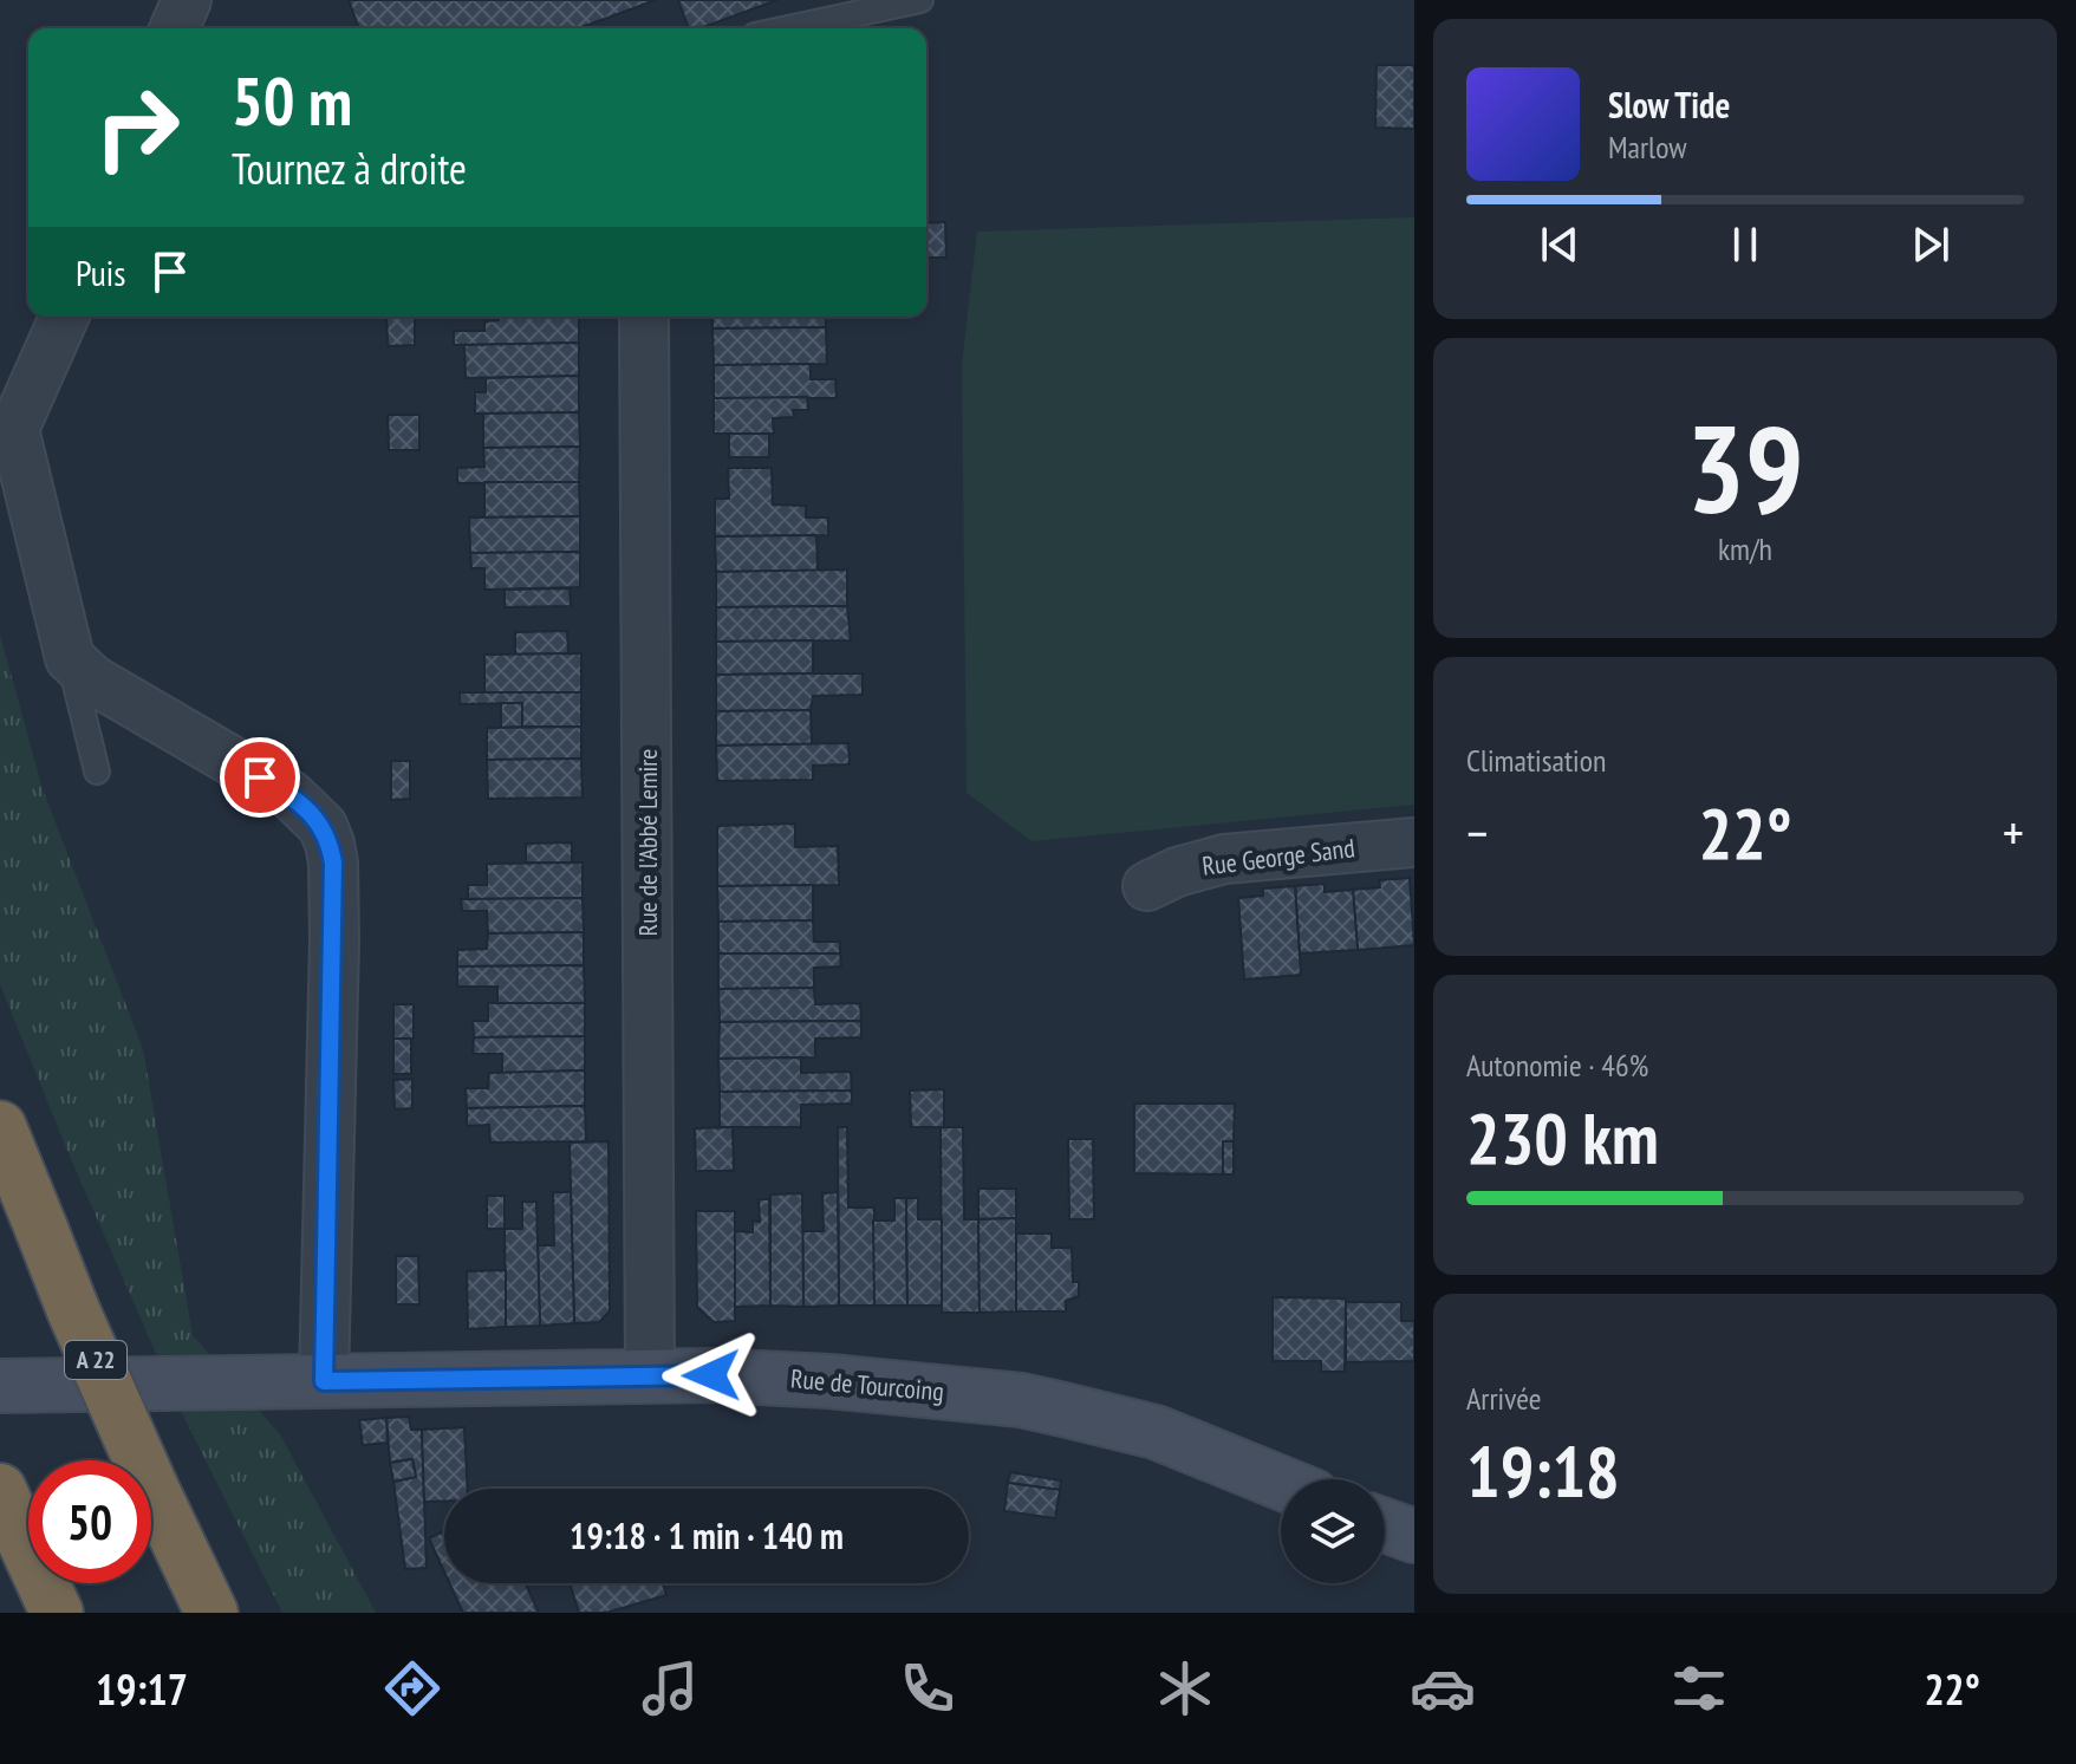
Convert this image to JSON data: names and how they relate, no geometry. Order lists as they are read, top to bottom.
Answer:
{
  "streets": {
    "highway": ["A 22"],
    "main road": ["Rue de Tourcoing"],
    "street": ["Rue de l'Abbé Lemire", "Rue George Sand"]
  },
  "crossings": [
    ["Rue de l'Abbé Lemire", "Rue de Tourcoing"]
  ],
  "page": {
    "turn": ["50 m", "Tournez à droite"],
    "song": ["Slow Tide", "Marlow"],
    "then": "Puis",
    "tile": [
      ["39", "km/h"],
      "Climatisation",
      ["Autonomie · 46%", "230 km"],
      ["Arrivée", "19:18"]
    ],
    "heat": ["−", "22°", "+"],
    "limit": "50",
    "trip": "19:18 · 1 min · 140 m",
    "tabs": ["19:17", "22°"]
  }
}
